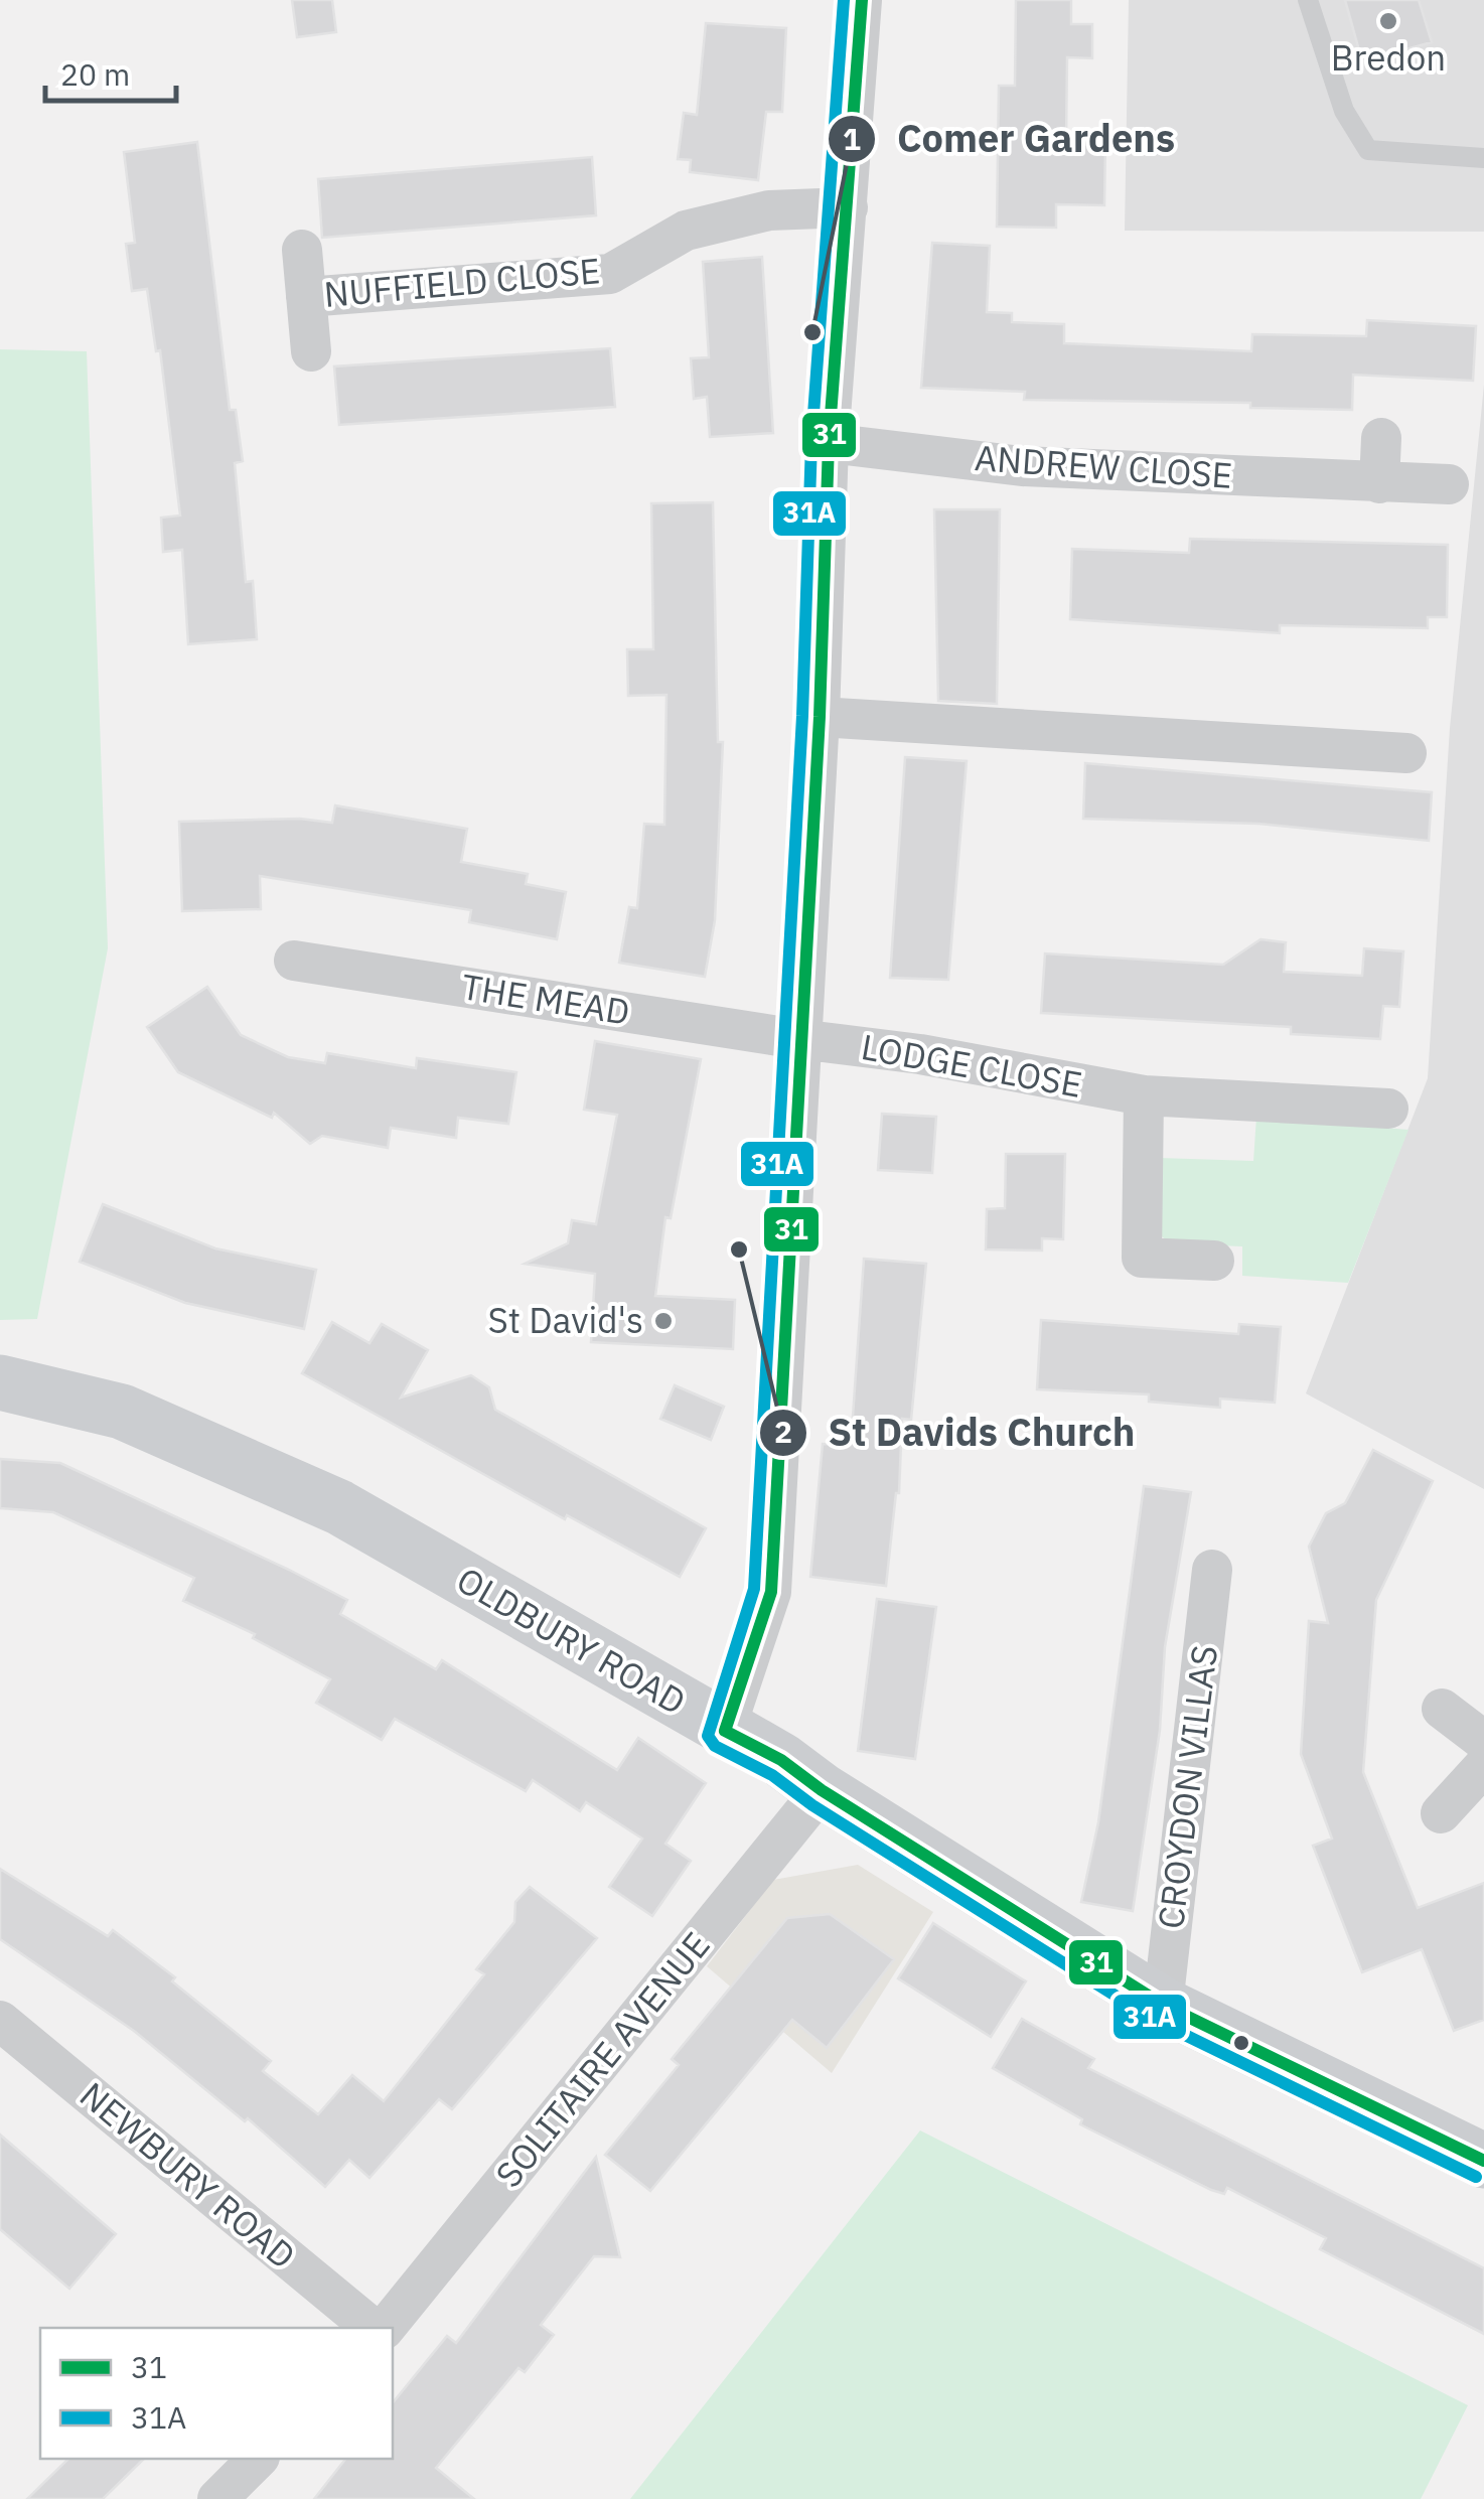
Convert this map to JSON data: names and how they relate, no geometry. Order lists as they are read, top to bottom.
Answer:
{
  "streets": {
    "street": [
      "NUFFIELD CLOSE",
      "ANDREW CLOSE",
      "THE MEAD",
      "LODGE CLOSE",
      "OLDBURY ROAD",
      "CROYDON VILLAS",
      "SOLITAIRE AVENUE",
      "NEWBURY ROAD"
    ]
  },
  "crossings": [
    ["THE MEAD", "LODGE CLOSE"],
    ["OLDBURY ROAD", "CROYDON VILLAS"],
    ["OLDBURY ROAD", "SOLITAIRE AVENUE"]
  ],
  "places": [
    "Bredon",
    "Comer Gardens",
    "St Davids Church",
    "St David's"
  ],
  "lines": ["transit line 31", "transit line 31A"],
  "legend": ["31", "31A"],
  "scale_bar": "20 m"
}
